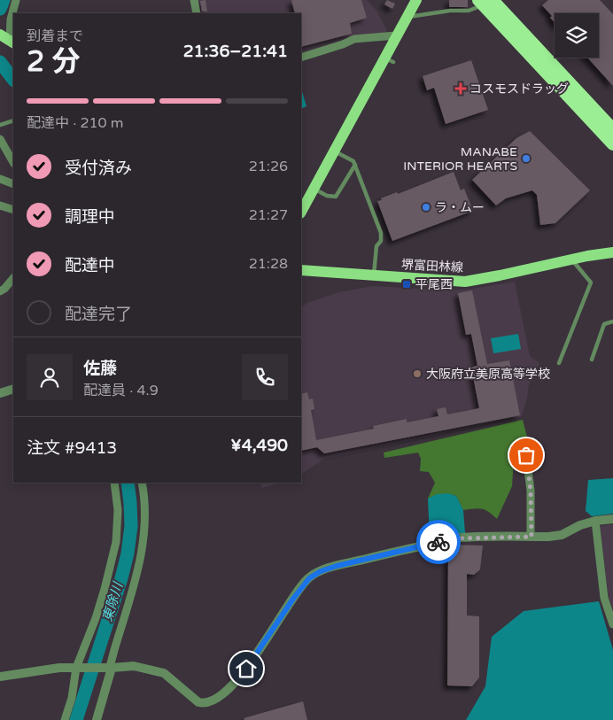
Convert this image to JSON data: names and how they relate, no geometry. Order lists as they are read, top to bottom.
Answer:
{
  "streets": {
    "main road": ["堺富田林線"]
  },
  "water": ["東除川"],
  "places": {
    "health": ["コスモスドラッグ"],
    "other": ["MANABE INTERIOR HEARTS", "ラ・ムー", "大阪府立美原高等学校"],
    "transit": ["平尾西"]
  },
  "page": {
    "heading": ["2 分", "到着まで", "21:36–21:41"],
    "panel": [
      "佐藤",
      "配達員 · 4.9",
      "注文 #9413",
      "¥4,490"
    ],
    "bar": "配達中 · 210 m",
    "list": [
      ["受付済み", "21:26"],
      ["調理中", "21:27"],
      ["配達中", "21:28"],
      "配達完了"
    ]
  }
}
